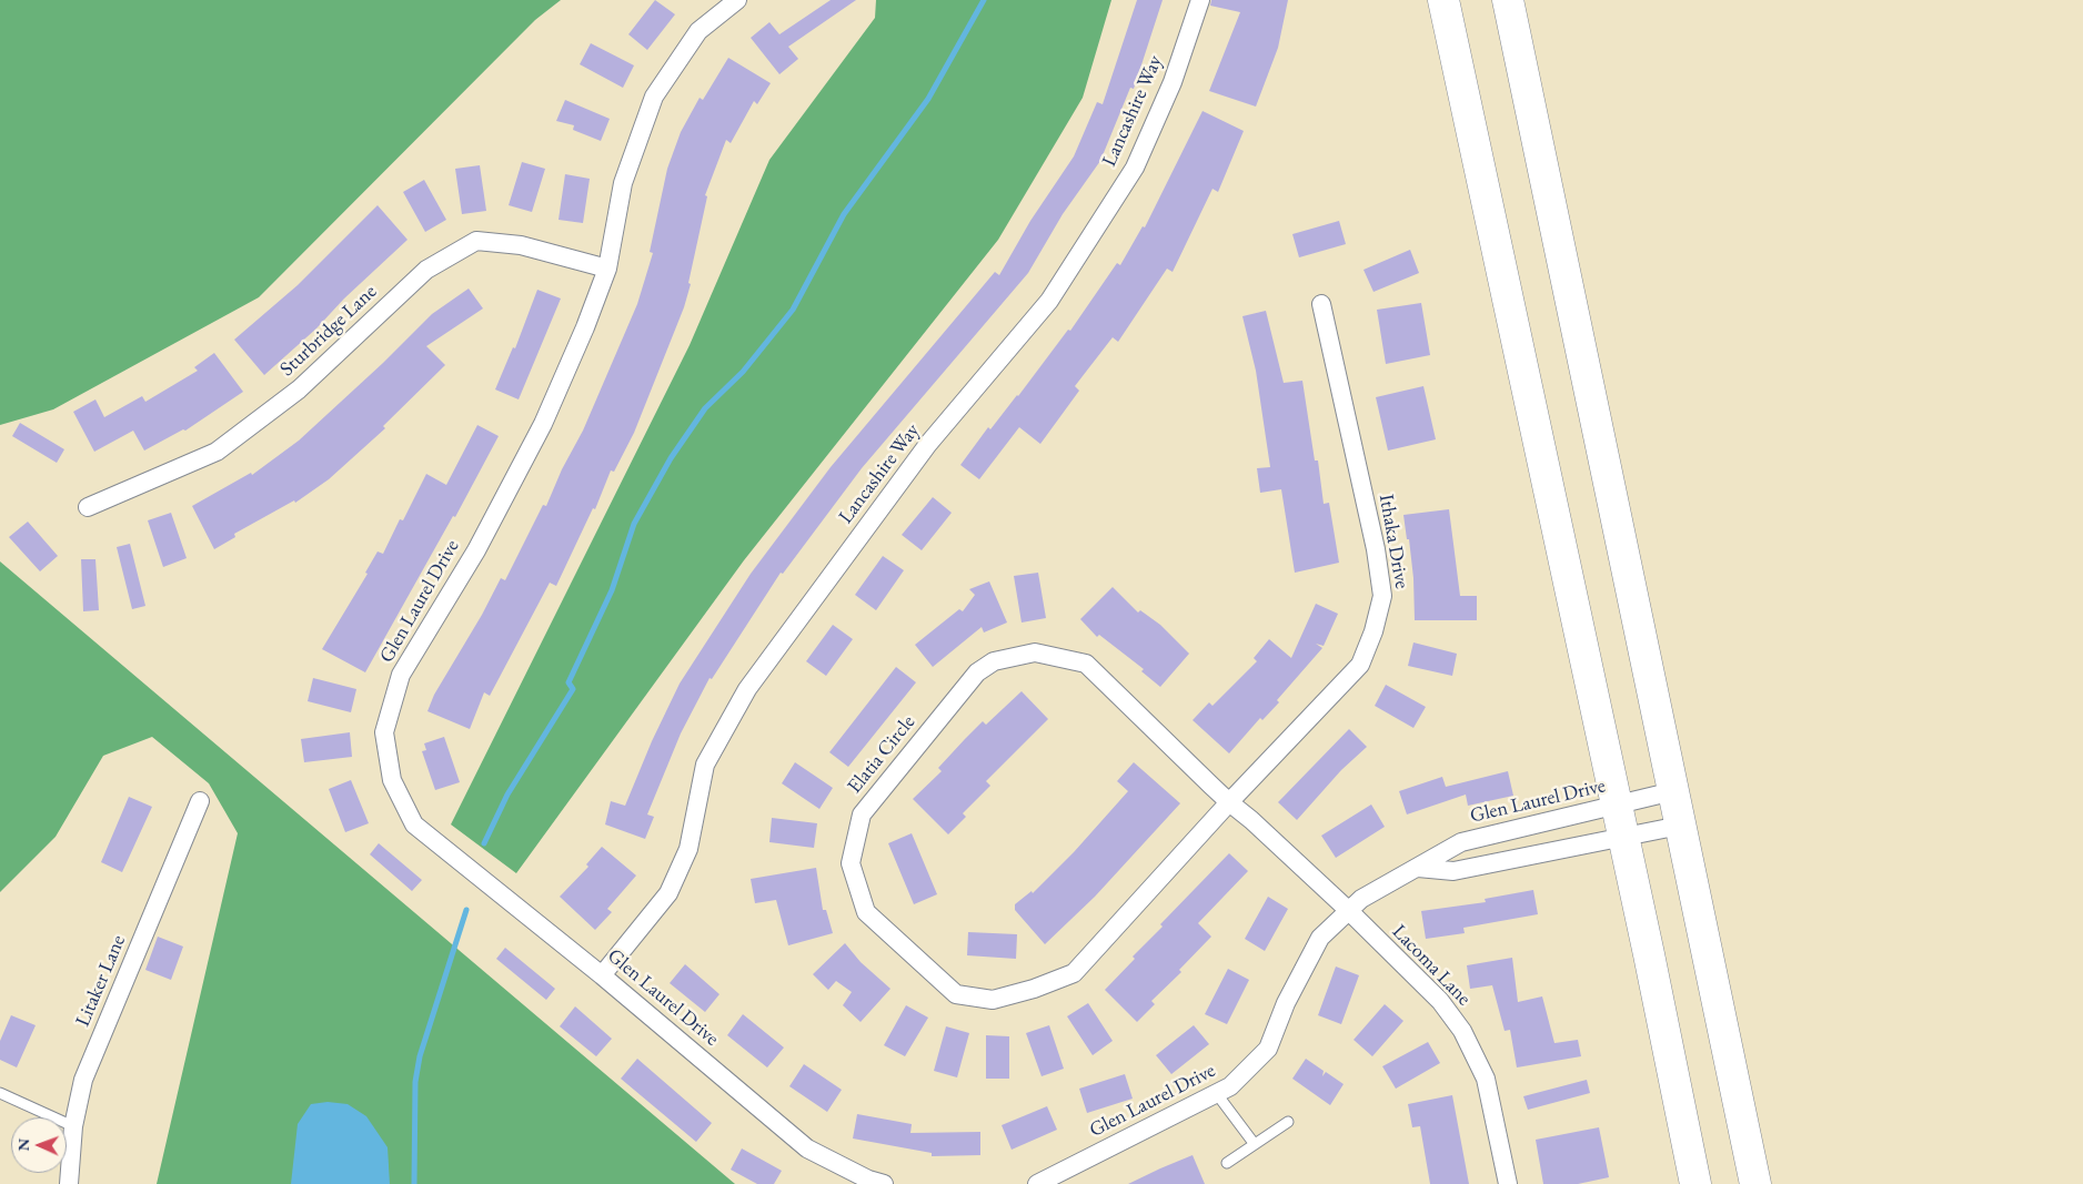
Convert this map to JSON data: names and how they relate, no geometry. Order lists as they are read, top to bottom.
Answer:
{
  "streets": {
    "street": [
      "Lancashire Way",
      "Sturbridge Lane",
      "Ithaka Drive",
      "Glen Laurel Drive",
      "Elatia Circle",
      "Lacoma Lane",
      "Litaker Lane"
    ]
  },
  "crossings": [
    ["Lancashire Way", "Glen Laurel Drive"],
    ["Sturbridge Lane", "Glen Laurel Drive"],
    ["Ithaka Drive", "Elatia Circle"],
    ["Glen Laurel Drive", "Elatia Circle"],
    ["Glen Laurel Drive", "Lacoma Lane"],
    ["Elatia Circle", "Lacoma Lane"]
  ],
  "north": "left"
}
